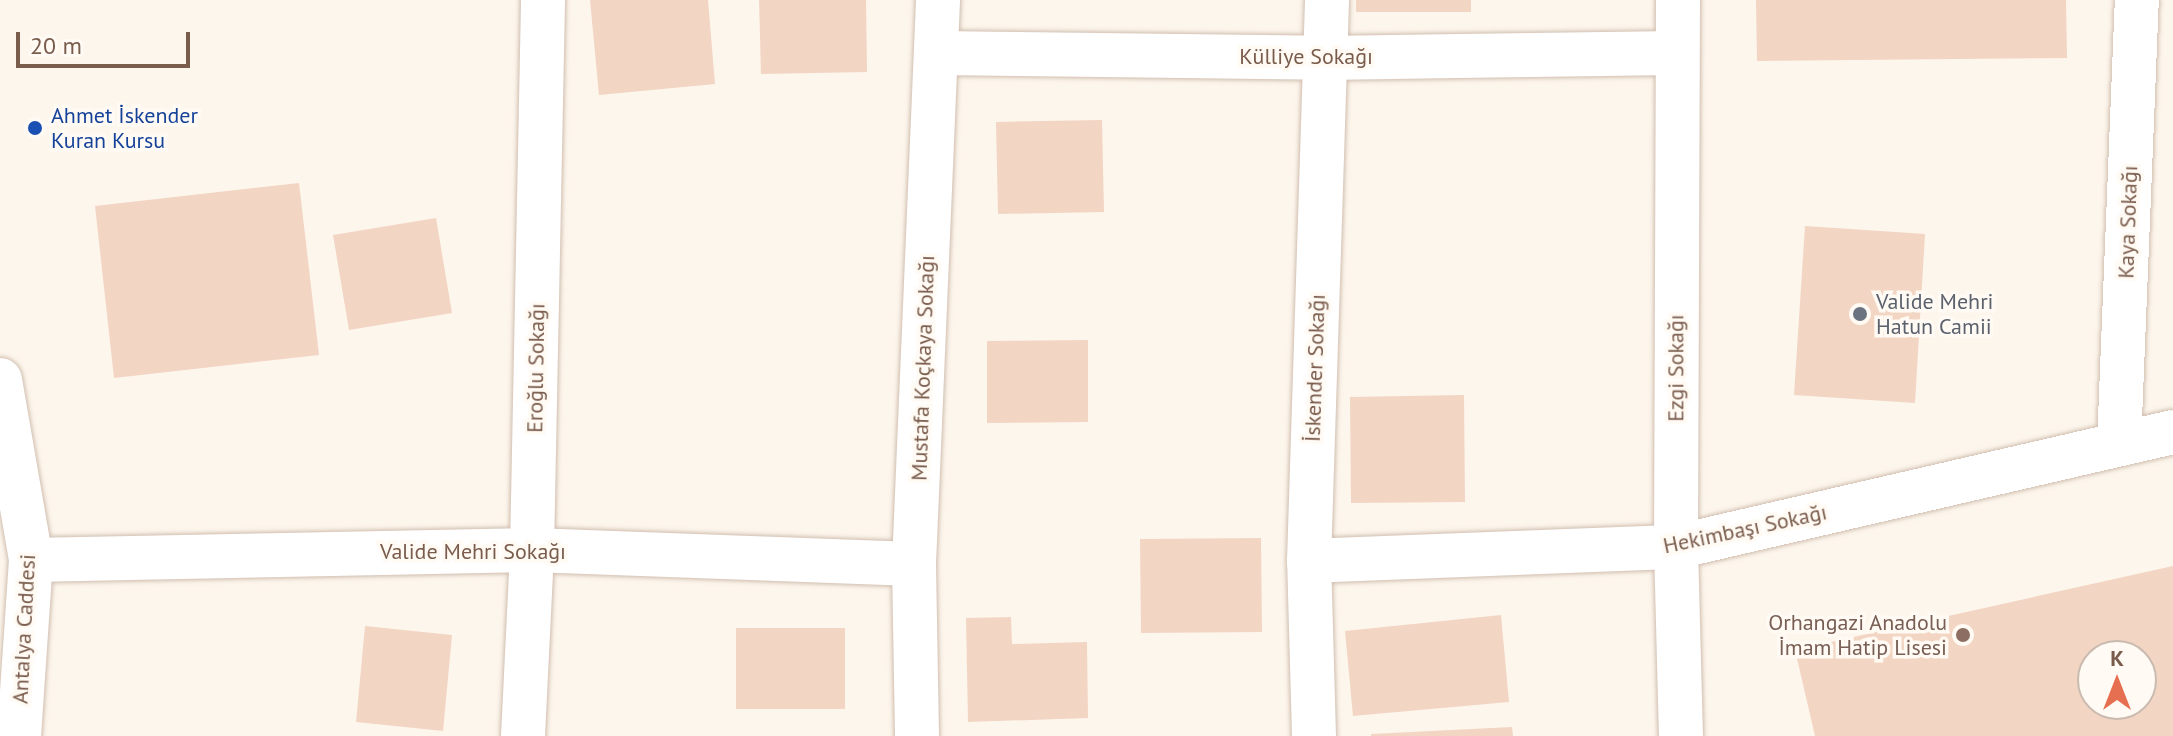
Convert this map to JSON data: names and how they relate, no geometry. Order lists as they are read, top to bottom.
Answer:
{
  "streets": {
    "street": [
      "Külliye Sokağı",
      "Kaya Sokağı",
      "Eroğlu Sokağı",
      "Mustafa Koçkaya Sokağı",
      "İskender Sokağı",
      "Ezgi Sokağı",
      "Hekimbaşı Sokağı",
      "Valide Mehri Sokağı",
      "Antalya Caddesi"
    ]
  },
  "crossings": [
    ["Külliye Sokağı", "Mustafa Koçkaya Sokağı"],
    ["Külliye Sokağı", "İskender Sokağı"],
    ["Külliye Sokağı", "Ezgi Sokağı"],
    ["Kaya Sokağı", "Hekimbaşı Sokağı"],
    ["Eroğlu Sokağı", "Valide Mehri Sokağı"],
    ["Mustafa Koçkaya Sokağı", "Valide Mehri Sokağı"],
    ["İskender Sokağı", "Hekimbaşı Sokağı"],
    ["Ezgi Sokağı", "Hekimbaşı Sokağı"],
    ["Valide Mehri Sokağı", "Antalya Caddesi"]
  ],
  "places": ["Ahmet İskender Kuran Kursu", "Valide Mehri Hatun Camii", "Orhangazi Anadolu İmam Hatip Lisesi"],
  "scale_bar": "20 m",
  "north": "top"
}
